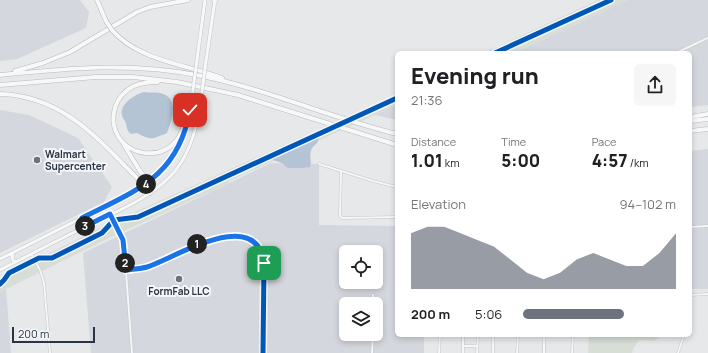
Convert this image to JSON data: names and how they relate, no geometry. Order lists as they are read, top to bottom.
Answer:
{
  "places": ["Walmart Supercenter", "FormFab LLC"],
  "scale_bar": "200 m",
  "page": {
    "heading": ["Evening run", "21:36"],
    "stats": [
      ["Distance", "1.01 km"],
      ["Time", "5:00"],
      ["Pace", "4:57 /km"]
    ],
    "pins": [
      "4",
      "3",
      "1",
      "2"
    ],
    "chart": ["Elevation", "94–102 m"],
    "list": [
      {
        "name": "200 m",
        "note": "5:06"
      }
    ],
    "scale": "200 m"
  }
}
